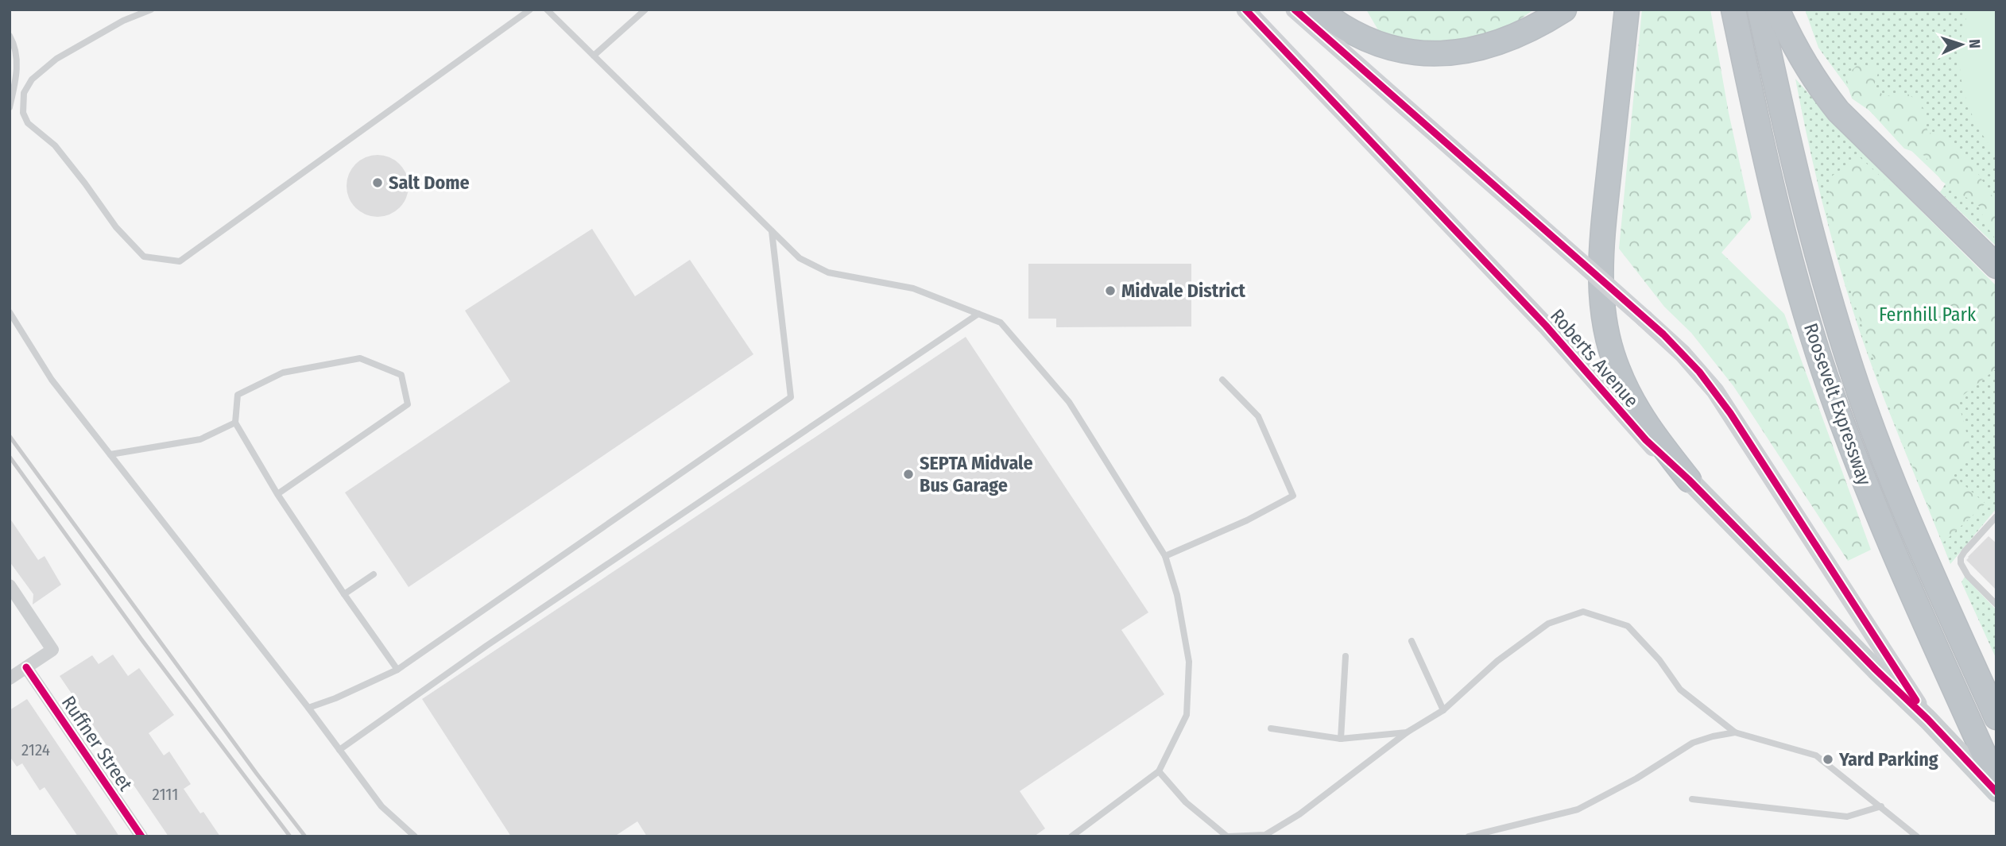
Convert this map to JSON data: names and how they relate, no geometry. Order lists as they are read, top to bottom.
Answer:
{
  "streets": {
    "highway": ["Roosevelt Expressway"],
    "main road": ["Roberts Avenue"],
    "street": ["Ruffner Street"]
  },
  "parks": ["Fernhill Park"],
  "places": [
    "Salt Dome",
    "Midvale District",
    "SEPTA Midvale Bus Garage",
    "Yard Parking"
  ],
  "house_numbers": ["2124", "2111"],
  "north": "right"
}
